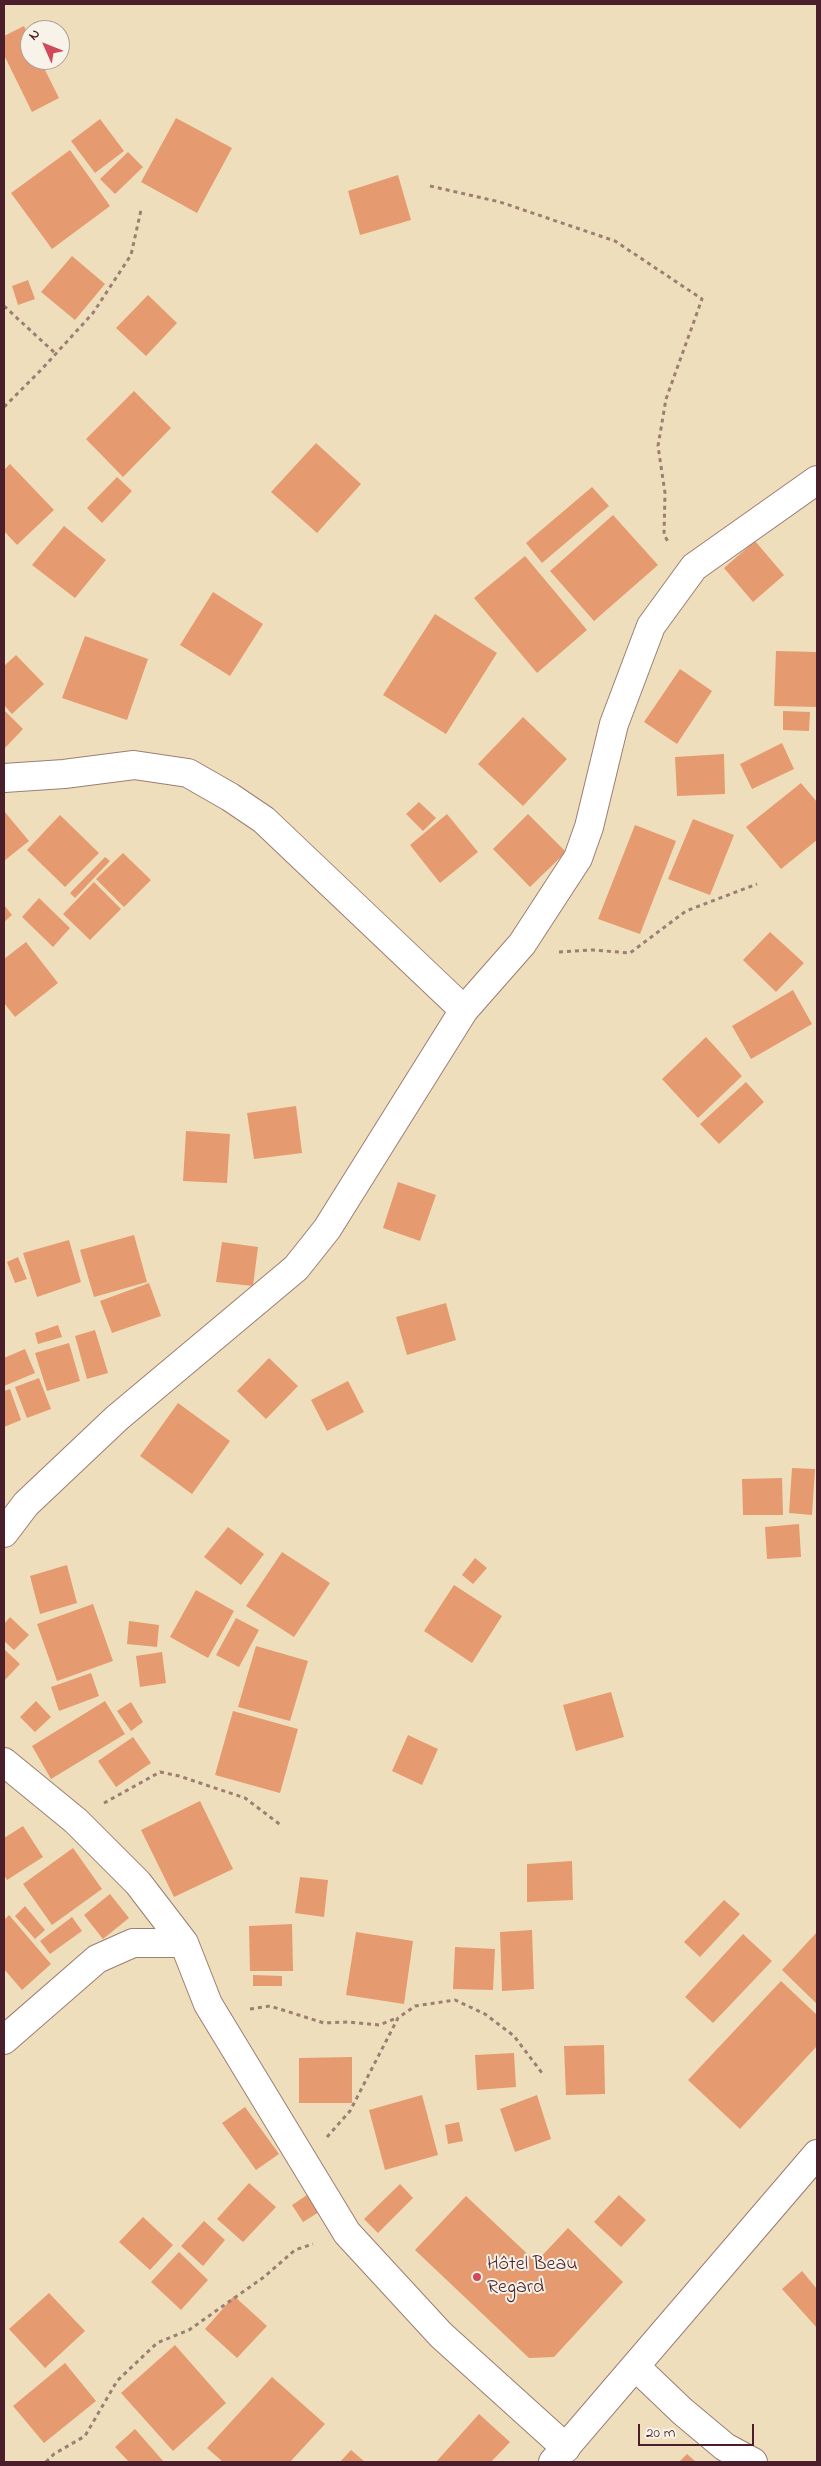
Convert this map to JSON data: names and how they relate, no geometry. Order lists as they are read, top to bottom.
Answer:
{
  "places": ["Hôtel Beau Regard"],
  "scale_bar": "20 m",
  "north": "top left"
}
